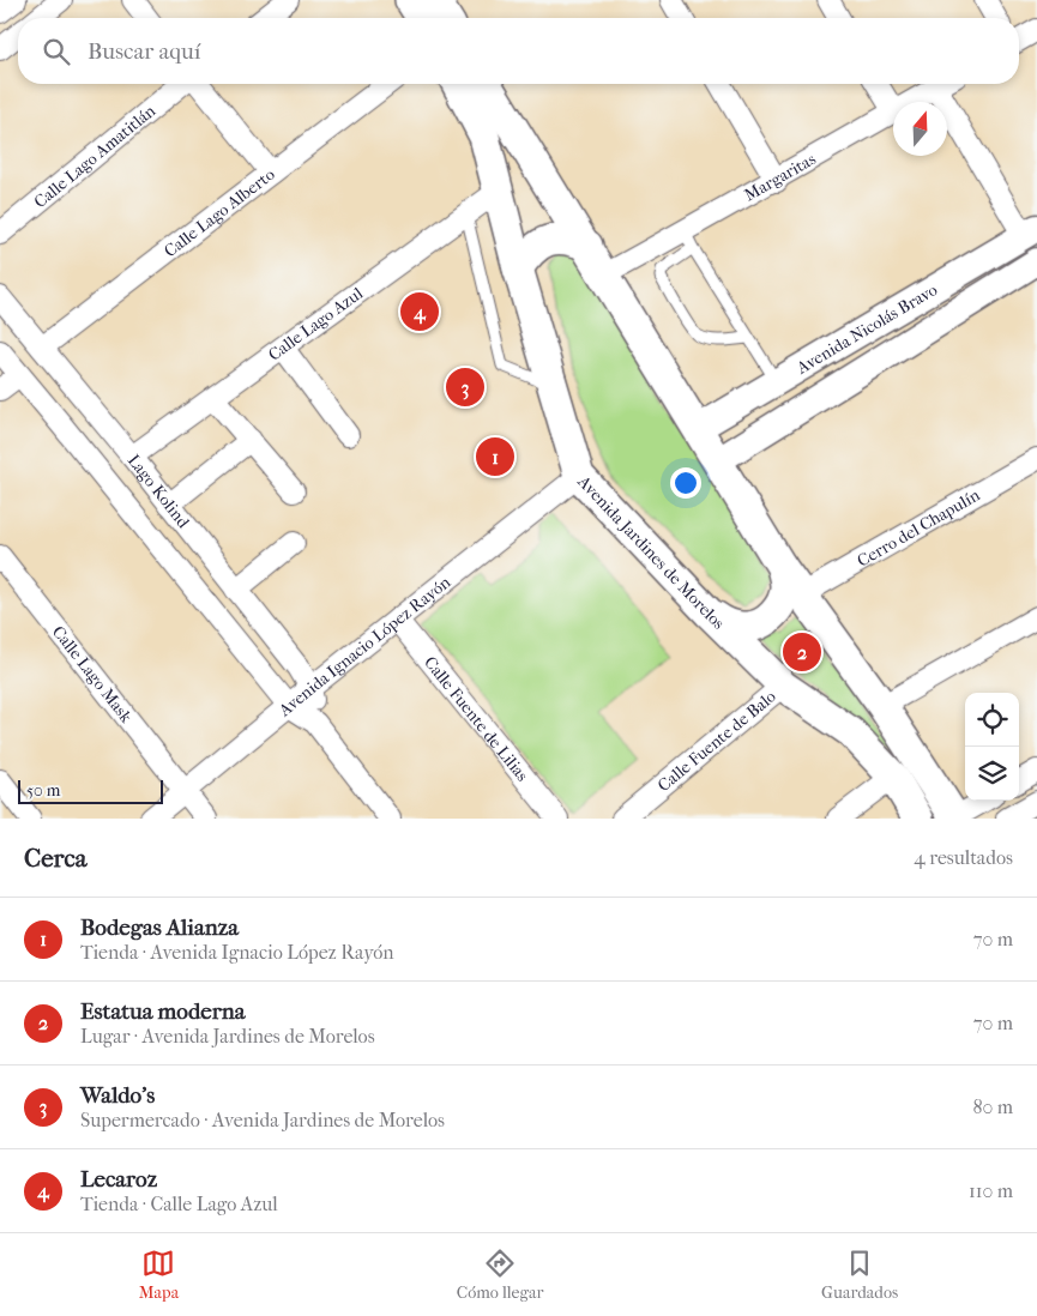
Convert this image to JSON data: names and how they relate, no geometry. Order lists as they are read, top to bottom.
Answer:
{
  "streets": {
    "main road": ["Avenida Jardines de Morelos"],
    "street": [
      "Calle Lago Amatitlán",
      "Margaritas",
      "Calle Lago Alberto",
      "Calle Lago Azul",
      "Avenida Nicolás Bravo",
      "Lago Kolind",
      "Cerro del Chapulín",
      "Avenida Ignacio López Rayón",
      "Calle Lago Mask",
      "Calle Fuente de Lilias",
      "Calle Fuente de Balo"
    ]
  },
  "crossings": [
    ["Calle Lago Alberto", "Lago Kolind"],
    ["Calle Lago Azul", "Lago Kolind"],
    ["Calle Lago Azul", "Avenida Jardines de Morelos"],
    ["Lago Kolind", "Avenida Ignacio López Rayón"],
    ["Avenida Jardines de Morelos", "Avenida Ignacio López Rayón"],
    ["Avenida Jardines de Morelos", "Calle Fuente de Balo"],
    ["Avenida Ignacio López Rayón", "Calle Lago Mask"],
    ["Avenida Ignacio López Rayón", "Calle Fuente de Lilias"]
  ],
  "scale_bar": "50 m",
  "north": "top",
  "page": {
    "search": "Buscar aquí",
    "pins": [
      "4",
      "3",
      "1",
      "2"
    ],
    "scale": "50 m",
    "heading": ["Cerca", "4 resultados"],
    "list": [
      {
        "mark": "1",
        "name": "Bodegas Alianza",
        "note": "Tienda · Avenida Ignacio López Rayón",
        "value": "70 m"
      },
      {
        "mark": "2",
        "name": "Estatua moderna",
        "note": "Lugar · Avenida Jardines de Morelos",
        "value": "70 m"
      },
      {
        "mark": "3",
        "name": "Waldo's",
        "note": "Supermercado · Avenida Jardines de Morelos",
        "value": "80 m"
      },
      {
        "mark": "4",
        "name": "Lecaroz",
        "note": "Tienda · Calle Lago Azul",
        "value": "110 m"
      }
    ],
    "nav": ["Mapa", "Cómo llegar", "Guardados"]
  }
}
